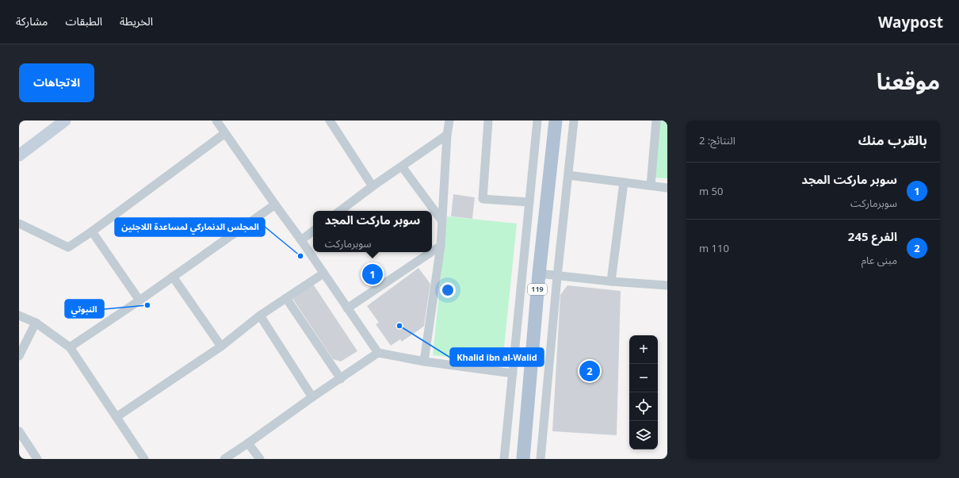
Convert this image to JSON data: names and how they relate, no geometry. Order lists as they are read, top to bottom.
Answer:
{
  "streets": {
    "main road": ["119"]
  },
  "places": ["المجلس الدنماركي لمساعدة اللاجئين", "النبوتي", "Khalid ibn al-Walid"],
  "page": {
    "header": "Waypost",
    "nav": ["الخريطة", "الطبقات", "مشاركة"],
    "title": "موقعنا",
    "buttons": "الاتجاهات",
    "heading": ["بالقرب منك", "النتائج: 2"],
    "list": [
      {
        "mark": "1",
        "name": "سوبر ماركت المجد",
        "note": "سوبرماركت",
        "value": "50 m"
      },
      {
        "mark": "2",
        "name": "الفرع 245",
        "note": "مبنى عام",
        "value": "110 m"
      }
    ],
    "popup": ["سوبر ماركت المجد", "سوبرماركت"],
    "pins": ["1", "2"],
    "map_buttons": ["+", "−"]
  }
}
